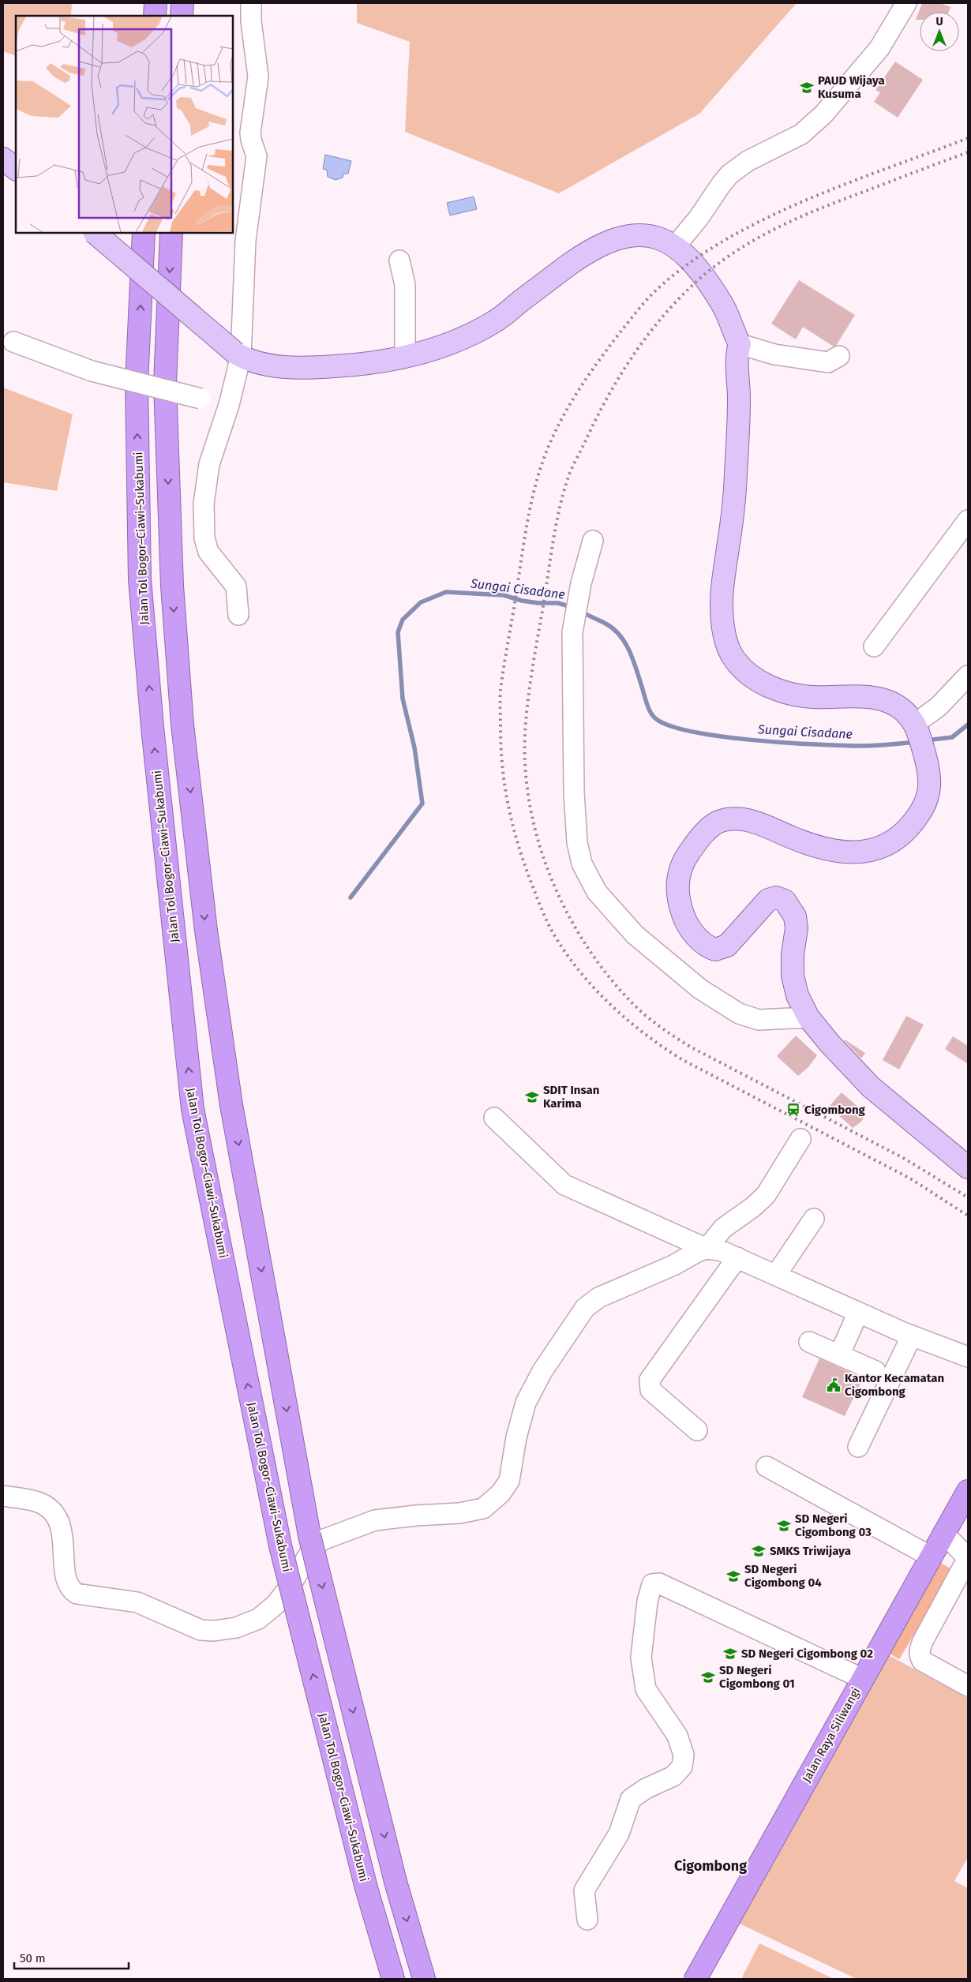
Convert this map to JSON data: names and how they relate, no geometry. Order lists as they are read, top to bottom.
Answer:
{
  "streets": {
    "highway": ["Jalan Tol Bogor–Ciawi–Sukabumi", "Jalan Raya Siliwangi"]
  },
  "districts": ["Cigombong"],
  "water": ["Sungai Cisadane"],
  "places": {
    "school or university": [
      "PAUD Wijaya Kusuma",
      "SDIT Insan Karima",
      "SD Negeri Cigombong 03",
      "SMKS Triwijaya",
      "SD Negeri Cigombong 04",
      "SD Negeri Cigombong 02",
      "SD Negeri Cigombong 01"
    ],
    "station": ["Cigombong"],
    "public building": ["Kantor Kecamatan Cigombong"]
  },
  "scale_bar": "50 m",
  "north": "top"
}
